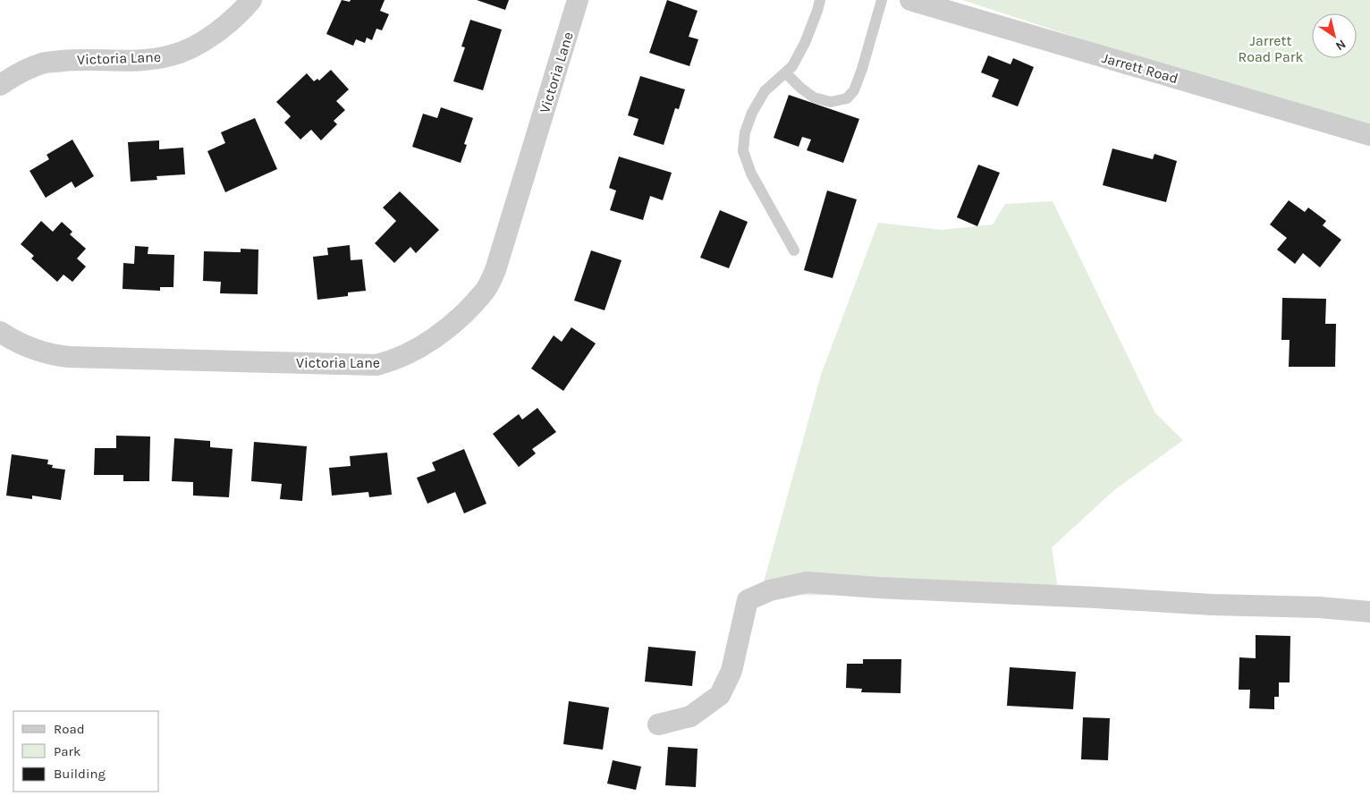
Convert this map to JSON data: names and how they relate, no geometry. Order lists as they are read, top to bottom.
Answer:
{
  "streets": {
    "street": ["Victoria Lane", "Jarrett Road"]
  },
  "parks": ["Jarrett Road Park"],
  "legend": ["Road", "Park", "Building"],
  "north": "bottom right"
}
